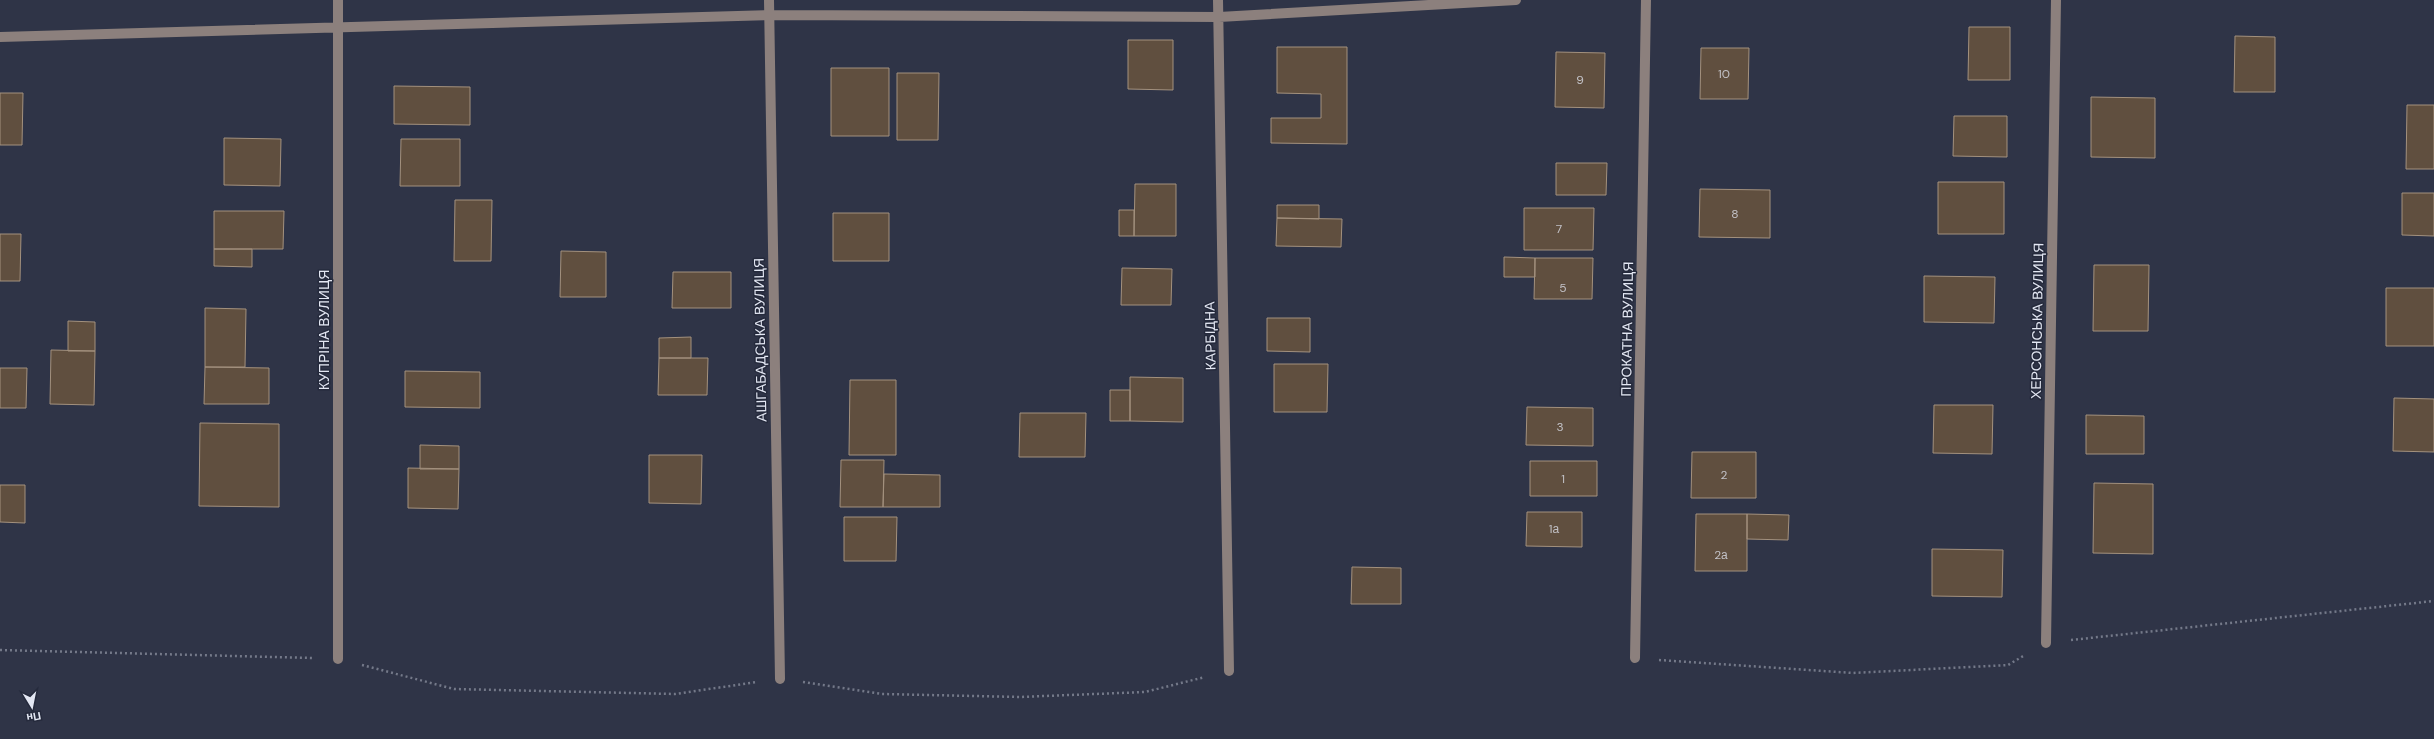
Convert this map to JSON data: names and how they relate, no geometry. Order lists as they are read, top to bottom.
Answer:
{
  "streets": {
    "street": [
      "ХЕРСОНСЬКА ВУЛИЦЯ",
      "ПРОКАТНА ВУЛИЦЯ",
      "КУПРІНА ВУЛИЦЯ",
      "КАРБІДНА",
      "АШГАБАДСЬКА ВУЛИЦЯ"
    ]
  },
  "house_numbers": [
    "10",
    "9",
    "8",
    "7",
    "5",
    "3",
    "2",
    "1",
    "1а",
    "2а"
  ],
  "north": "bottom"
}
